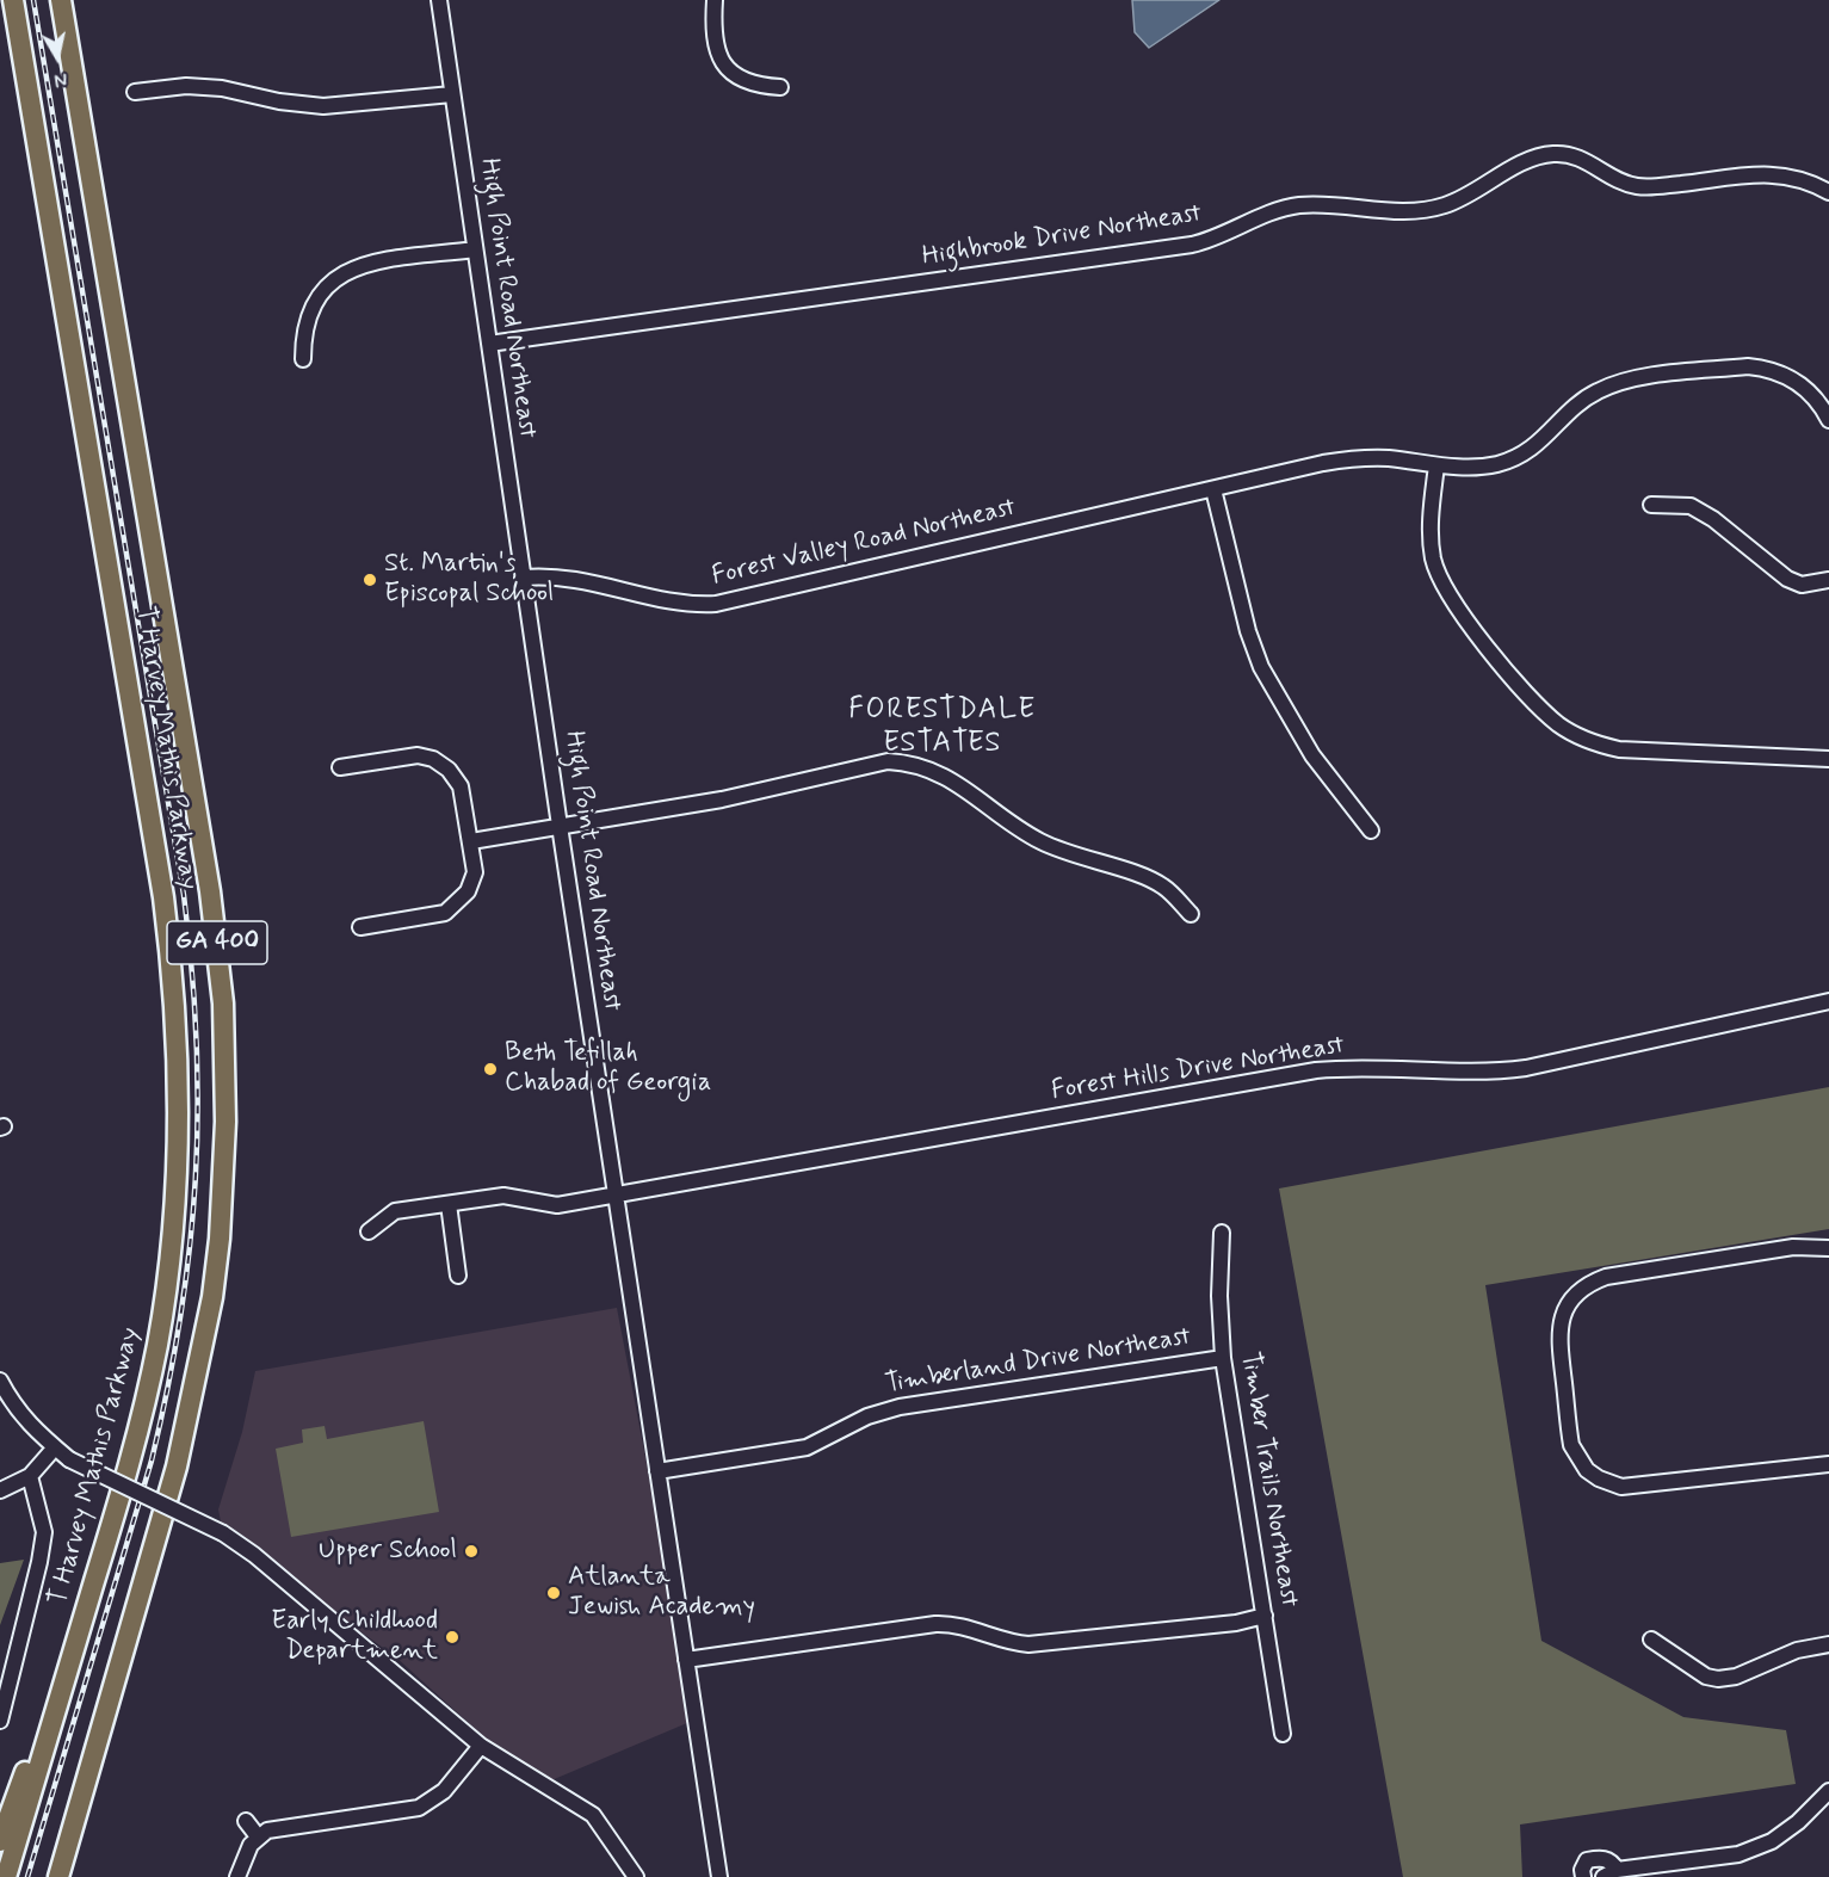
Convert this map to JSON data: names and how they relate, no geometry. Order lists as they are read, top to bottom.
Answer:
{
  "streets": {
    "highway": ["T Harvey Mathis Parkway", "GA 400"],
    "street": [
      "Highbrook Drive Northeast",
      "High Point Road Northeast",
      "Forest Valley Road Northeast",
      "Forest Hills Drive Northeast",
      "Timberland Drive Northeast",
      "Timber Trails Northeast"
    ]
  },
  "crossings": [
    ["Highbrook Drive Northeast", "High Point Road Northeast"],
    ["High Point Road Northeast", "Forest Valley Road Northeast"],
    ["High Point Road Northeast", "Forest Hills Drive Northeast"],
    ["High Point Road Northeast", "Timberland Drive Northeast"],
    ["Timberland Drive Northeast", "Timber Trails Northeast"]
  ],
  "districts": ["FORESTDALE ESTATES"],
  "places": [
    "St. Martin's Episcopal School",
    "Beth Tefillah Chabad of Georgia",
    "Upper School",
    "Atlanta Jewish Academy",
    "Early Childhood Department"
  ],
  "north": "bottom"
}
